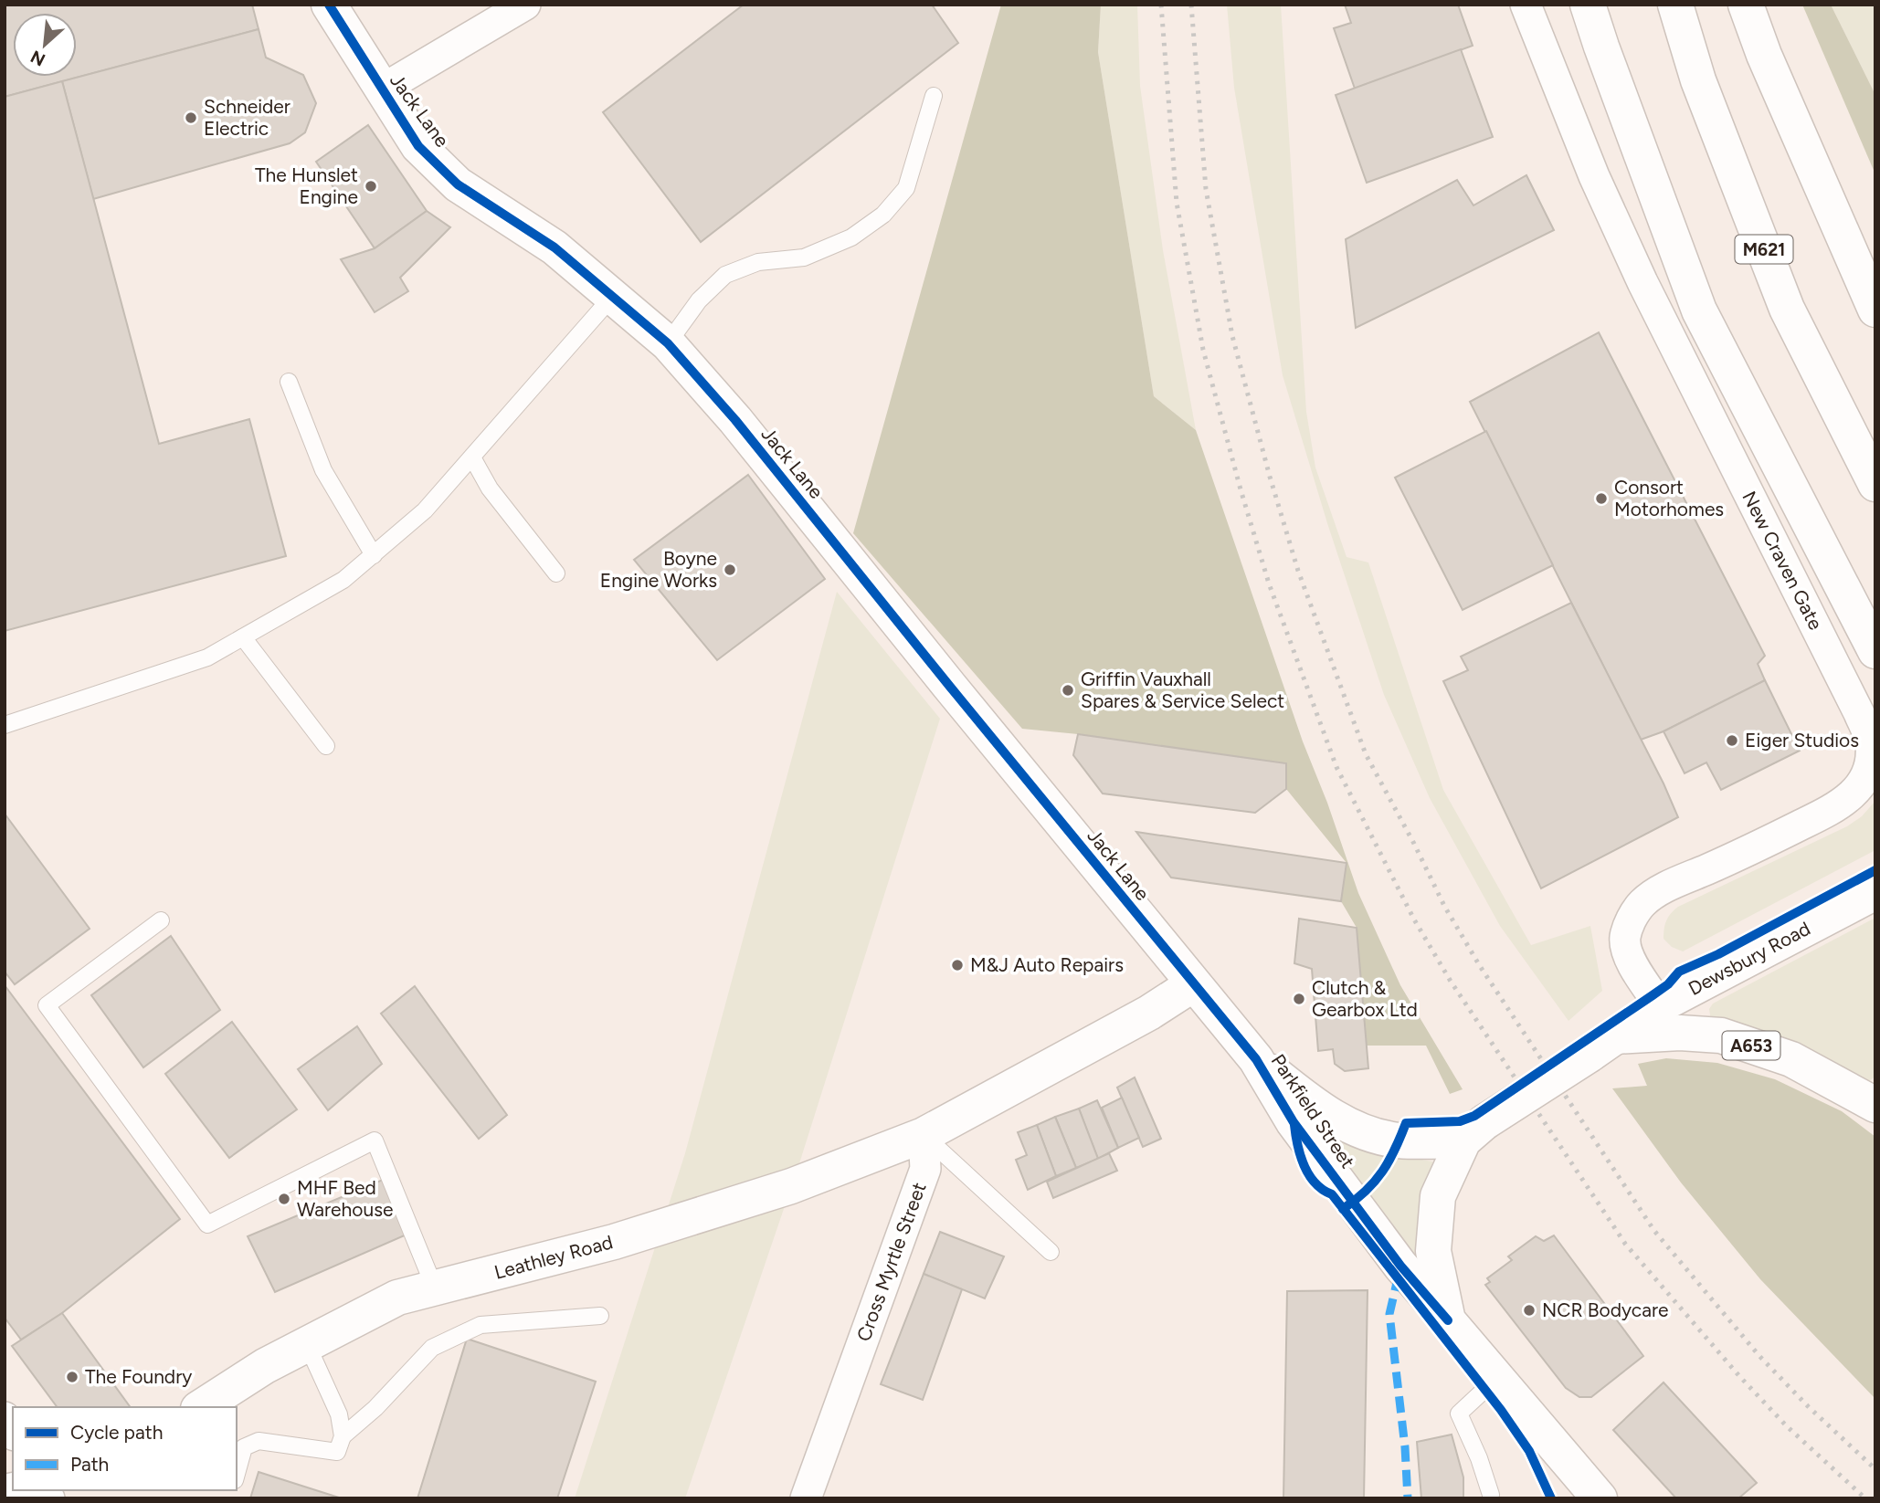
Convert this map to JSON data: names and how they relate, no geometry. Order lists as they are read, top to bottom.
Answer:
{
  "streets": {
    "main road": [
      "Jack Lane",
      "M621",
      "Dewsbury Road",
      "A653",
      "Parkfield Street",
      "Leathley Road"
    ],
    "street": ["New Craven Gate", "Cross Myrtle Street"]
  },
  "crossings": [
    ["Jack Lane", "Parkfield Street"],
    ["New Craven Gate", "Dewsbury Road"],
    ["Dewsbury Road", "A653"],
    ["Dewsbury Road", "Parkfield Street"],
    ["Leathley Road", "Cross Myrtle Street"]
  ],
  "places": [
    "Schneider Electric",
    "The Hunslet Engine",
    "Consort Motorhomes",
    "Boyne Engine Works",
    "Griffin Vauxhall Spares & Service Select",
    "Eiger Studios",
    "M&J Auto Repairs",
    "Clutch & Gearbox Ltd",
    "MHF Bed Warehouse",
    "NCR Bodycare",
    "The Foundry"
  ],
  "legend": ["Cycle path", "Path"],
  "north": "bottom left"
}
